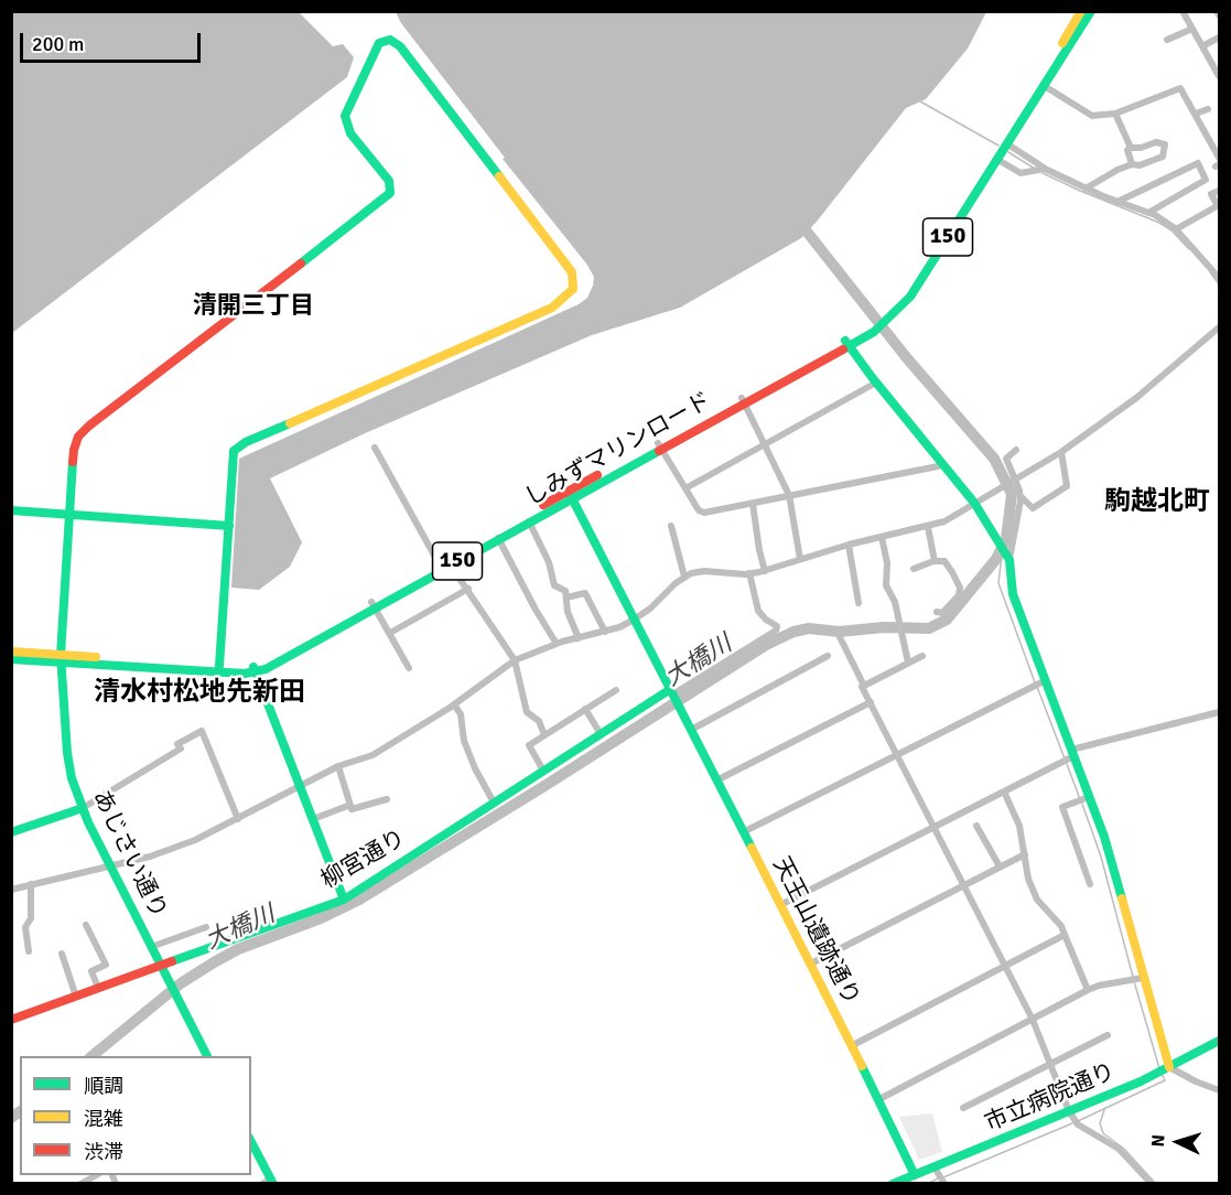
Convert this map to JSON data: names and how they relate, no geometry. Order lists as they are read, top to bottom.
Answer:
{
  "streets": {
    "main road": [
      "150",
      "しみずマリンロード",
      "あじさい通り",
      "柳宮通り",
      "天王山遺跡通り",
      "市立病院通り"
    ]
  },
  "crossings": [
    ["しみずマリンロード", "あじさい通り"],
    ["あじさい通り", "柳宮通り"],
    ["柳宮通り", "天王山遺跡通り"],
    ["天王山遺跡通り", "市立病院通り"]
  ],
  "districts": ["清開三丁目", "駒越北町", "清水村松地先新田"],
  "water": ["大橋川"],
  "legend": ["順調", "混雑", "渋滞"],
  "scale_bar": "200 m",
  "north": "left"
}
